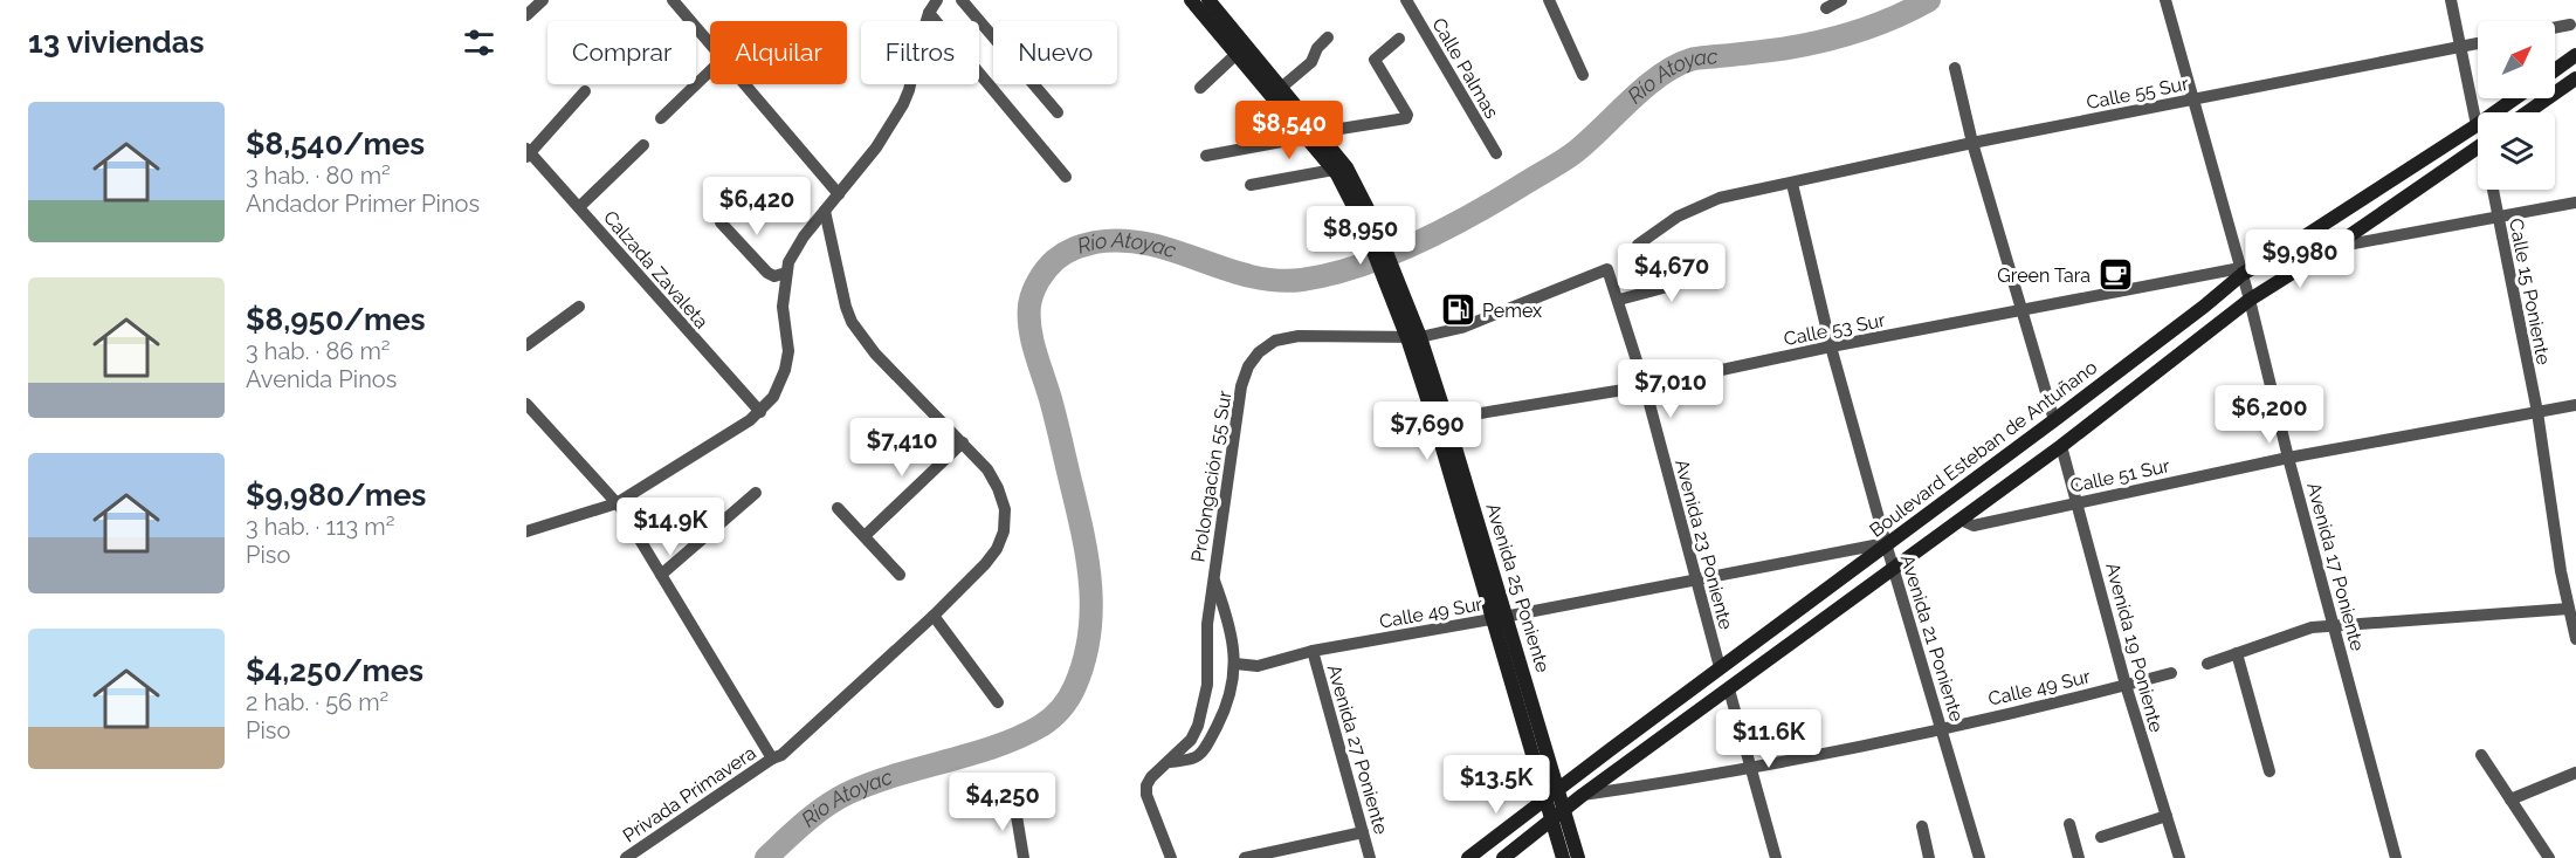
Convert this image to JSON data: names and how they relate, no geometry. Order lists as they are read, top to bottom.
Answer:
{
  "streets": {
    "main road": ["Boulevard Esteban de Antuñano", "Avenida 25 Poniente"],
    "street": [
      "Calle Palmas",
      "Calle 55 Sur",
      "Calzada Zavaleta",
      "Calle 15 Poniente",
      "Calle 53 Sur",
      "Calle 51 Sur",
      "Prolongación 55 Sur",
      "Avenida 23 Poniente",
      "Avenida 17 Poniente",
      "Calle 49 Sur",
      "Avenida 21 Poniente",
      "Avenida 19 Poniente",
      "Avenida 27 Poniente",
      "Privada Primavera"
    ]
  },
  "crossings": [
    ["Calle 55 Sur", "Avenida 17 Poniente"],
    ["Calle 55 Sur", "Avenida 21 Poniente"],
    ["Calle 15 Poniente", "Calle 51 Sur"],
    ["Calle 53 Sur", "Boulevard Esteban de Antuñano"],
    ["Calle 53 Sur", "Avenida 23 Poniente"],
    ["Calle 53 Sur", "Avenida 17 Poniente"],
    ["Calle 53 Sur", "Avenida 25 Poniente"],
    ["Calle 53 Sur", "Avenida 21 Poniente"],
    ["Boulevard Esteban de Antuñano", "Avenida 23 Poniente"],
    ["Boulevard Esteban de Antuñano", "Avenida 17 Poniente"],
    ["Boulevard Esteban de Antuñano", "Avenida 25 Poniente"],
    ["Boulevard Esteban de Antuñano", "Calle 49 Sur"],
    ["Boulevard Esteban de Antuñano", "Avenida 21 Poniente"],
    ["Calle 51 Sur", "Avenida 17 Poniente"],
    ["Calle 51 Sur", "Avenida 19 Poniente"],
    ["Prolongación 55 Sur", "Avenida 23 Poniente"],
    ["Prolongación 55 Sur", "Avenida 25 Poniente"],
    ["Avenida 23 Poniente", "Calle 49 Sur"],
    ["Avenida 25 Poniente", "Calle 49 Sur"],
    ["Calle 49 Sur", "Avenida 21 Poniente"],
    ["Calle 49 Sur", "Avenida 19 Poniente"],
    ["Calle 49 Sur", "Avenida 27 Poniente"]
  ],
  "water": ["Río Atoyac"],
  "places": {
    "cafe": ["Green Tara"],
    "fuel station": ["Pemex"]
  },
  "north": "top right",
  "page": {
    "heading": "13 viviendas",
    "chip": [
      "Comprar",
      "Alquilar",
      "Filtros",
      "Nuevo"
    ],
    "list": [
      {
        "name": "$8,540/mes",
        "note": "3 hab. · 80 m² · Andador Primer Pinos"
      },
      {
        "name": "$8,950/mes",
        "note": "3 hab. · 86 m² · Avenida Pinos"
      },
      {
        "name": "$9,980/mes",
        "note": "3 hab. · 113 m² · Piso"
      },
      {
        "name": "$4,250/mes",
        "note": "2 hab. · 56 m² · Piso"
      }
    ],
    "price": [
      "$8,540",
      "$6,420",
      "$8,950",
      "$9,980",
      "$4,670",
      "$7,010",
      "$6,200",
      "$7,690",
      "$7,410",
      "$14.9K",
      "$11.6K",
      "$13.5K",
      "$4,250"
    ]
  }
}
